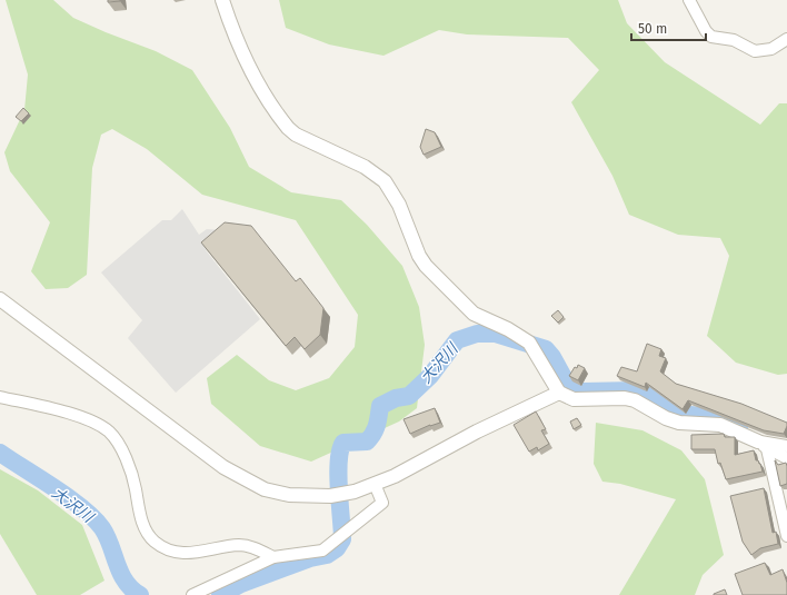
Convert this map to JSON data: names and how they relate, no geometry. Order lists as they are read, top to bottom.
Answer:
{
  "water": ["大沢川"],
  "scale_bar": "50 m"
}
